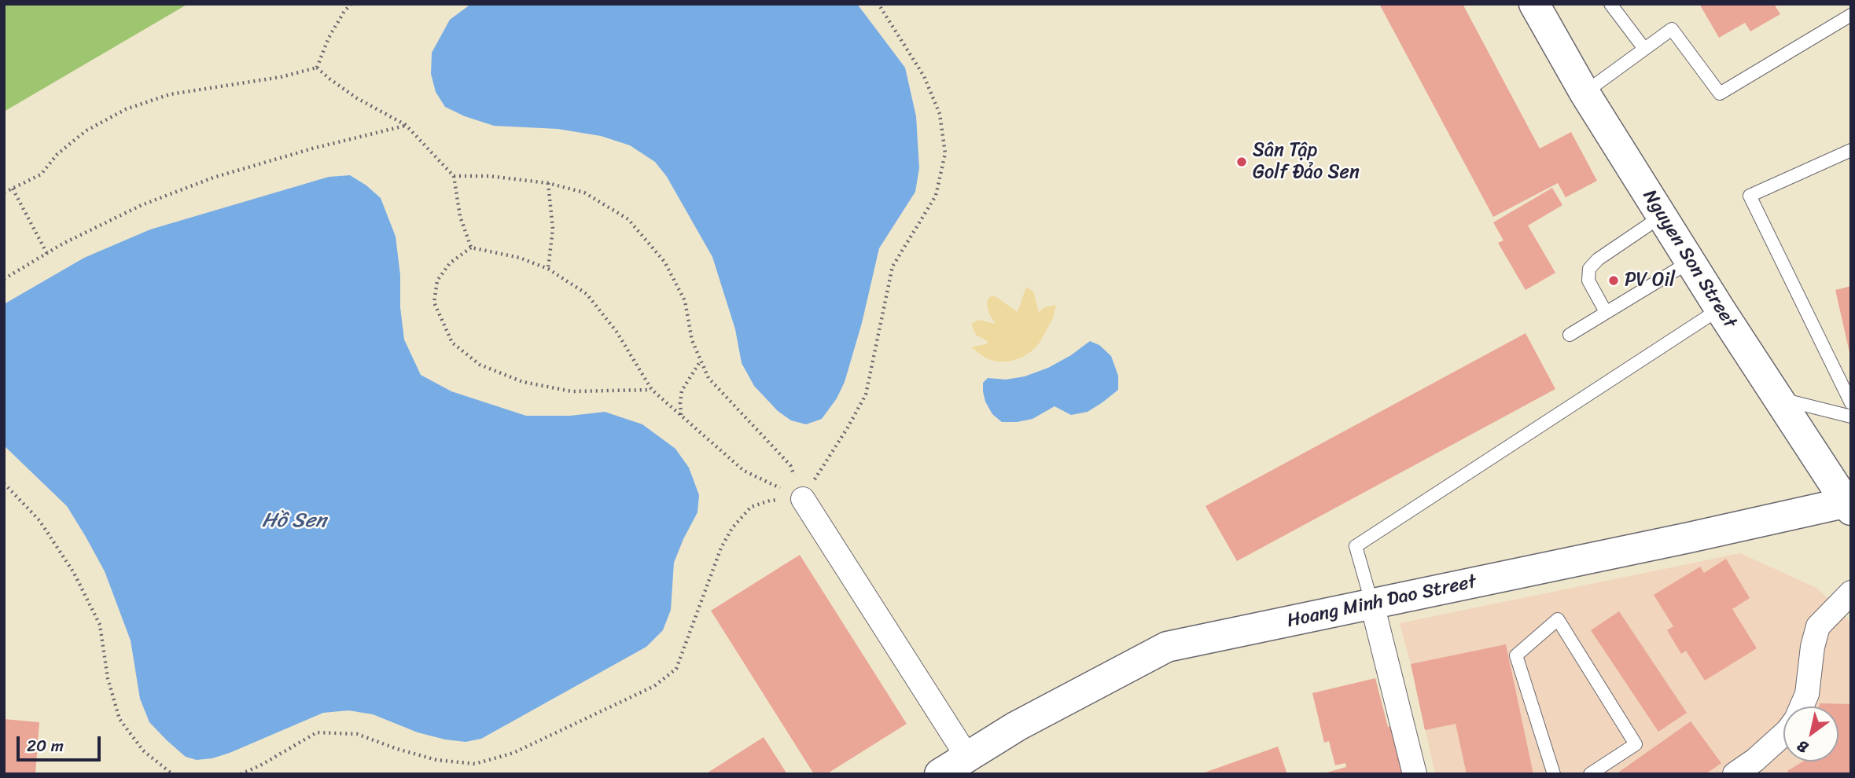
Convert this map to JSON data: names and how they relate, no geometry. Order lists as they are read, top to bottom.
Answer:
{
  "streets": {
    "street": ["Nguyen Son Street", "Hoang Minh Dao Street"]
  },
  "crossings": [
    ["Nguyen Son Street", "Hoang Minh Dao Street"]
  ],
  "water": ["Hồ Sen"],
  "places": ["Sân Tập Golf Đảo Sen", "PV Oil"],
  "scale_bar": "20 m",
  "north": "bottom left"
}
